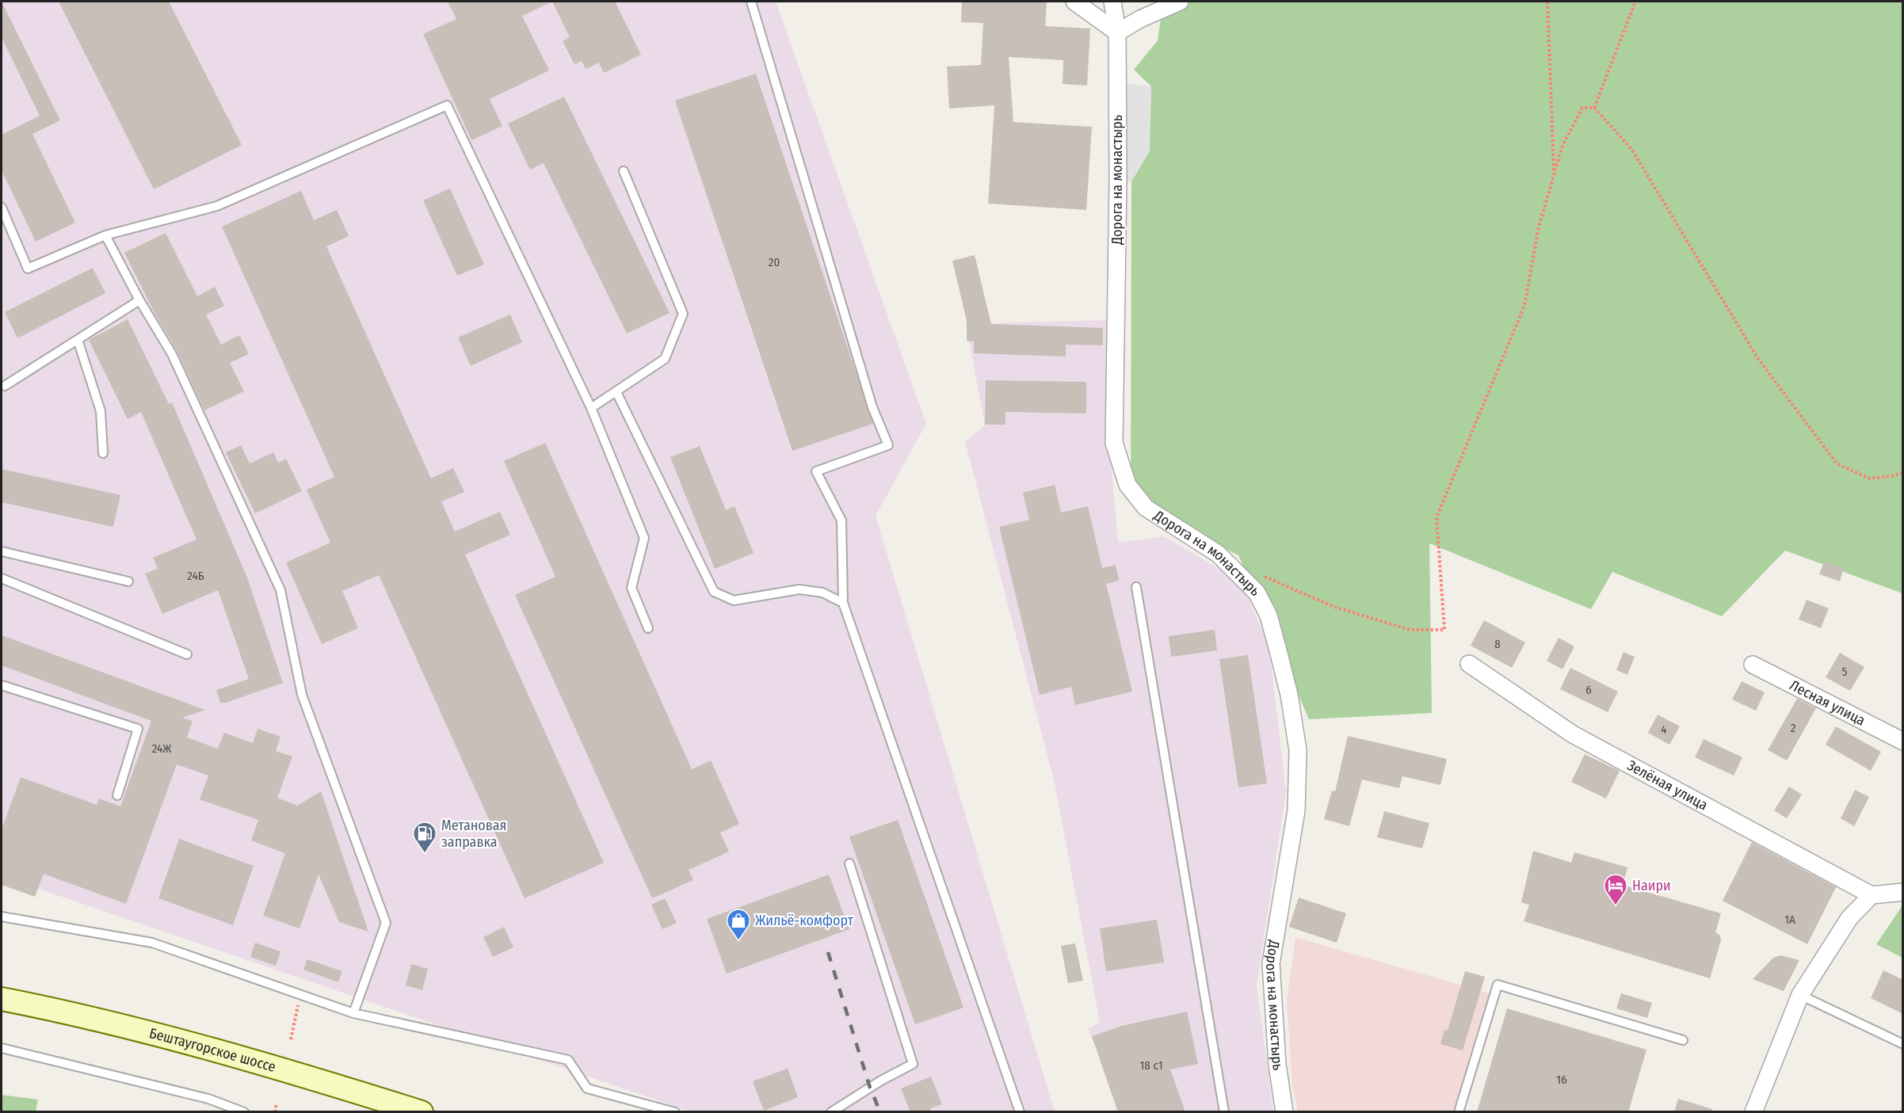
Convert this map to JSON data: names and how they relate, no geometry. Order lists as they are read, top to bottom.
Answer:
{
  "streets": {
    "main road": ["Бештаугорское шоссе"],
    "street": ["Дорога на монастырь", "Лесная улица", "Зелёная улица"]
  },
  "places": {
    "fuel station": ["Метановая заправка"],
    "hotel": ["Наири"],
    "shop": ["Жильё-комфорт"]
  },
  "house_numbers": [
    "20",
    "24Б",
    "8",
    "5",
    "6",
    "2",
    "4",
    "24Ж",
    "1А",
    "18 с1",
    "16"
  ]
}
